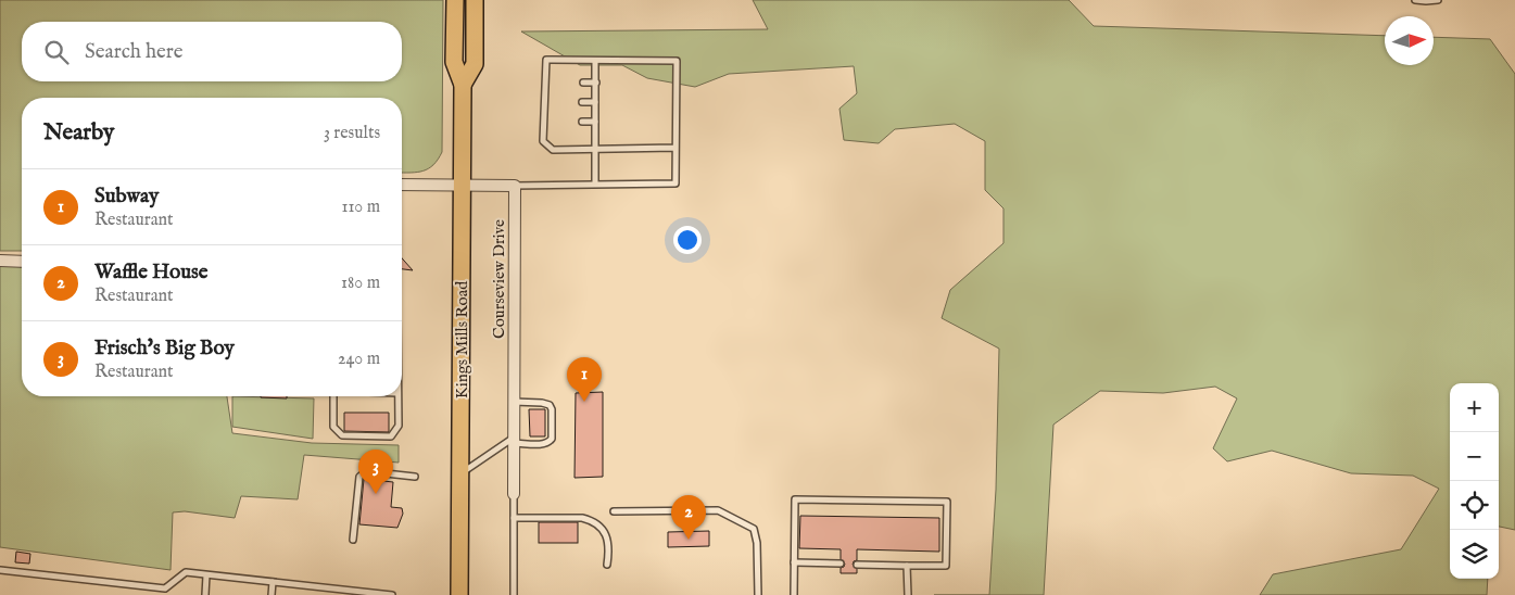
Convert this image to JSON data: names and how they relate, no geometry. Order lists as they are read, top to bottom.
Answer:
{
  "streets": {
    "main road": ["Kings Mills Road"],
    "street": ["Courseview Drive"]
  },
  "north": "right",
  "page": {
    "search": "Search here",
    "heading": ["Nearby", "3 results"],
    "list": [
      {
        "mark": "1",
        "name": "Subway",
        "note": "Restaurant",
        "value": "110 m"
      },
      {
        "mark": "2",
        "name": "Waffle House",
        "note": "Restaurant",
        "value": "180 m"
      },
      {
        "mark": "3",
        "name": "Frisch's Big Boy",
        "note": "Restaurant",
        "value": "240 m"
      }
    ],
    "pins": ["1", "3", "2"],
    "map_buttons": ["+", "−"]
  }
}
